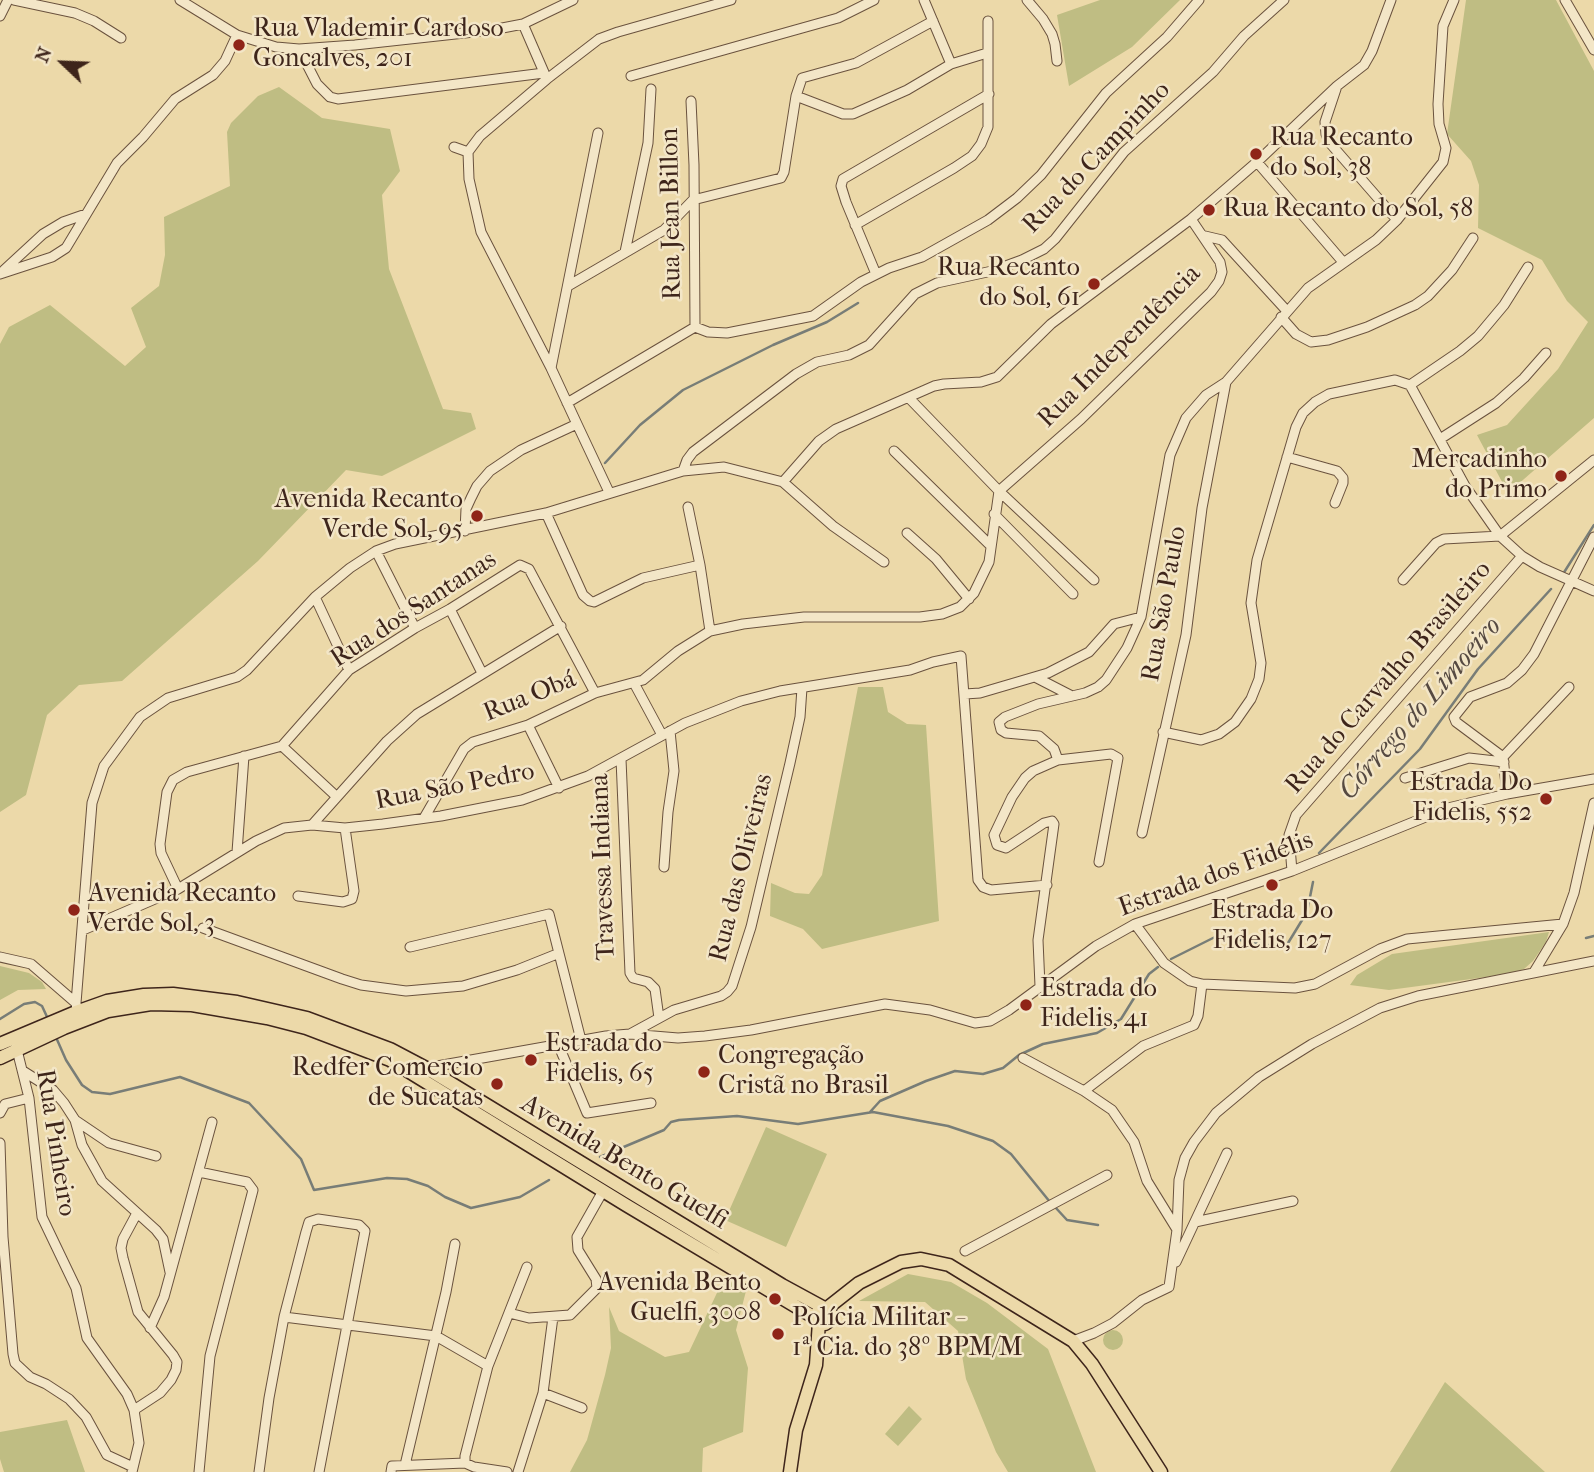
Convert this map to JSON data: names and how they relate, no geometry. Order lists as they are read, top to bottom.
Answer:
{
  "streets": {
    "main road": ["Avenida Bento Guelfi"],
    "street": [
      "Rua do Campinho",
      "Rua Jean Billon",
      "Rua Independência",
      "Rua São Paulo",
      "Rua dos Santanas",
      "Rua do Carvalho Brasileiro",
      "Rua Obá",
      "Rua São Pedro",
      "Travessa Indiana",
      "Rua das Oliveiras",
      "Estrada dos Fidélis",
      "Rua Pinheiro"
    ]
  },
  "crossings": [
    ["Rua do Carvalho Brasileiro", "Estrada dos Fidélis"],
    ["Rua Obá", "Rua São Pedro"],
    ["Rua São Pedro", "Travessa Indiana"],
    ["Rua São Pedro", "Rua das Oliveiras"],
    ["Travessa Indiana", "Rua das Oliveiras"],
    ["Rua das Oliveiras", "Estrada dos Fidélis"],
    ["Estrada dos Fidélis", "Avenida Bento Guelfi"],
    ["Rua Pinheiro", "Avenida Bento Guelfi"]
  ],
  "water": ["Córrego do Limoeiro"],
  "places": [
    "Rua Vlademir Cardoso Goncalves, 201",
    "Rua Recanto do Sol, 38",
    "Rua Recanto do Sol, 58",
    "Rua Recanto do Sol, 61",
    "Mercadinho do Primo",
    "Avenida Recanto Verde Sol, 95",
    "Estrada Do Fidelis, 552",
    "Estrada Do Fidelis, 127",
    "Avenida Recanto Verde Sol, 3",
    "Estrada do Fidelis, 41",
    "Estrada do Fidelis, 65",
    "Congregação Cristã no Brasil",
    "Redfer Comercio de Sucatas",
    "Avenida Bento Guelfi, 3008",
    "Polícia Militar - 1ª Cia. do 38º BPM/M"
  ],
  "north": "top left"
}
